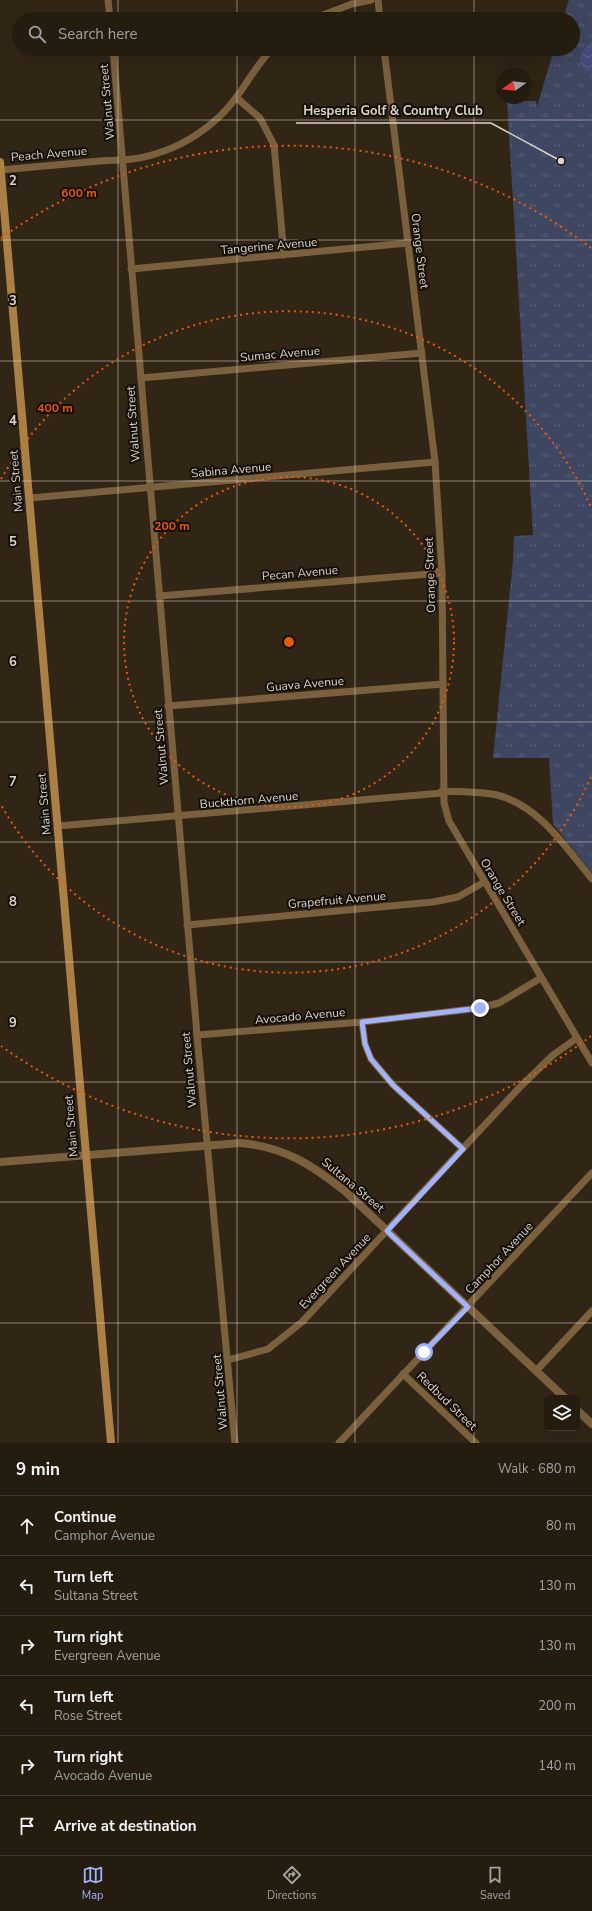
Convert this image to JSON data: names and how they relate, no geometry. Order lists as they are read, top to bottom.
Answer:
{
  "streets": {
    "main road": ["Main Street"],
    "street": [
      "Walnut Street",
      "Peach Avenue",
      "Tangerine Avenue",
      "Orange Street",
      "Sumac Avenue",
      "Sabina Avenue",
      "Pecan Avenue",
      "Guava Avenue",
      "Buckthorn Avenue",
      "Grapefruit Avenue",
      "Avocado Avenue",
      "Sultana Street",
      "Camphor Avenue",
      "Evergreen Avenue",
      "Redbud Street"
    ]
  },
  "crossings": [
    ["Walnut Street", "Peach Avenue"],
    ["Walnut Street", "Tangerine Avenue"],
    ["Walnut Street", "Sumac Avenue"],
    ["Walnut Street", "Sabina Avenue"],
    ["Walnut Street", "Pecan Avenue"],
    ["Walnut Street", "Guava Avenue"],
    ["Walnut Street", "Buckthorn Avenue"],
    ["Walnut Street", "Grapefruit Avenue"],
    ["Walnut Street", "Avocado Avenue"],
    ["Walnut Street", "Sultana Street"],
    ["Walnut Street", "Evergreen Avenue"],
    ["Peach Avenue", "Main Street"],
    ["Tangerine Avenue", "Orange Street"],
    ["Orange Street", "Sumac Avenue"],
    ["Orange Street", "Sabina Avenue"],
    ["Orange Street", "Pecan Avenue"],
    ["Orange Street", "Guava Avenue"],
    ["Orange Street", "Buckthorn Avenue"],
    ["Orange Street", "Grapefruit Avenue"],
    ["Orange Street", "Avocado Avenue"],
    ["Orange Street", "Evergreen Avenue"],
    ["Sabina Avenue", "Main Street"],
    ["Main Street", "Buckthorn Avenue"],
    ["Main Street", "Sultana Street"],
    ["Sultana Street", "Camphor Avenue"],
    ["Sultana Street", "Evergreen Avenue"],
    ["Camphor Avenue", "Redbud Street"]
  ],
  "places": ["Hesperia Golf & Country Club"],
  "north": "left",
  "page": {
    "search": "Search here",
    "heading": ["9 min", "Walk · 680 m"],
    "list": [
      ["Continue", "Camphor Avenue", "80 m"],
      ["Turn left", "Sultana Street", "130 m"],
      ["Turn right", "Evergreen Avenue", "130 m"],
      ["Turn left", "Rose Street", "200 m"],
      ["Turn right", "Avocado Avenue", "140 m"],
      "Arrive at destination"
    ],
    "nav": ["Map", "Directions", "Saved"]
  },
  "grid": {
    "rows": [
      "2",
      "3",
      "4",
      "5",
      "6",
      "7",
      "8",
      "9"
    ]
  },
  "rings": ["600 m", "400 m", "200 m"]
}
